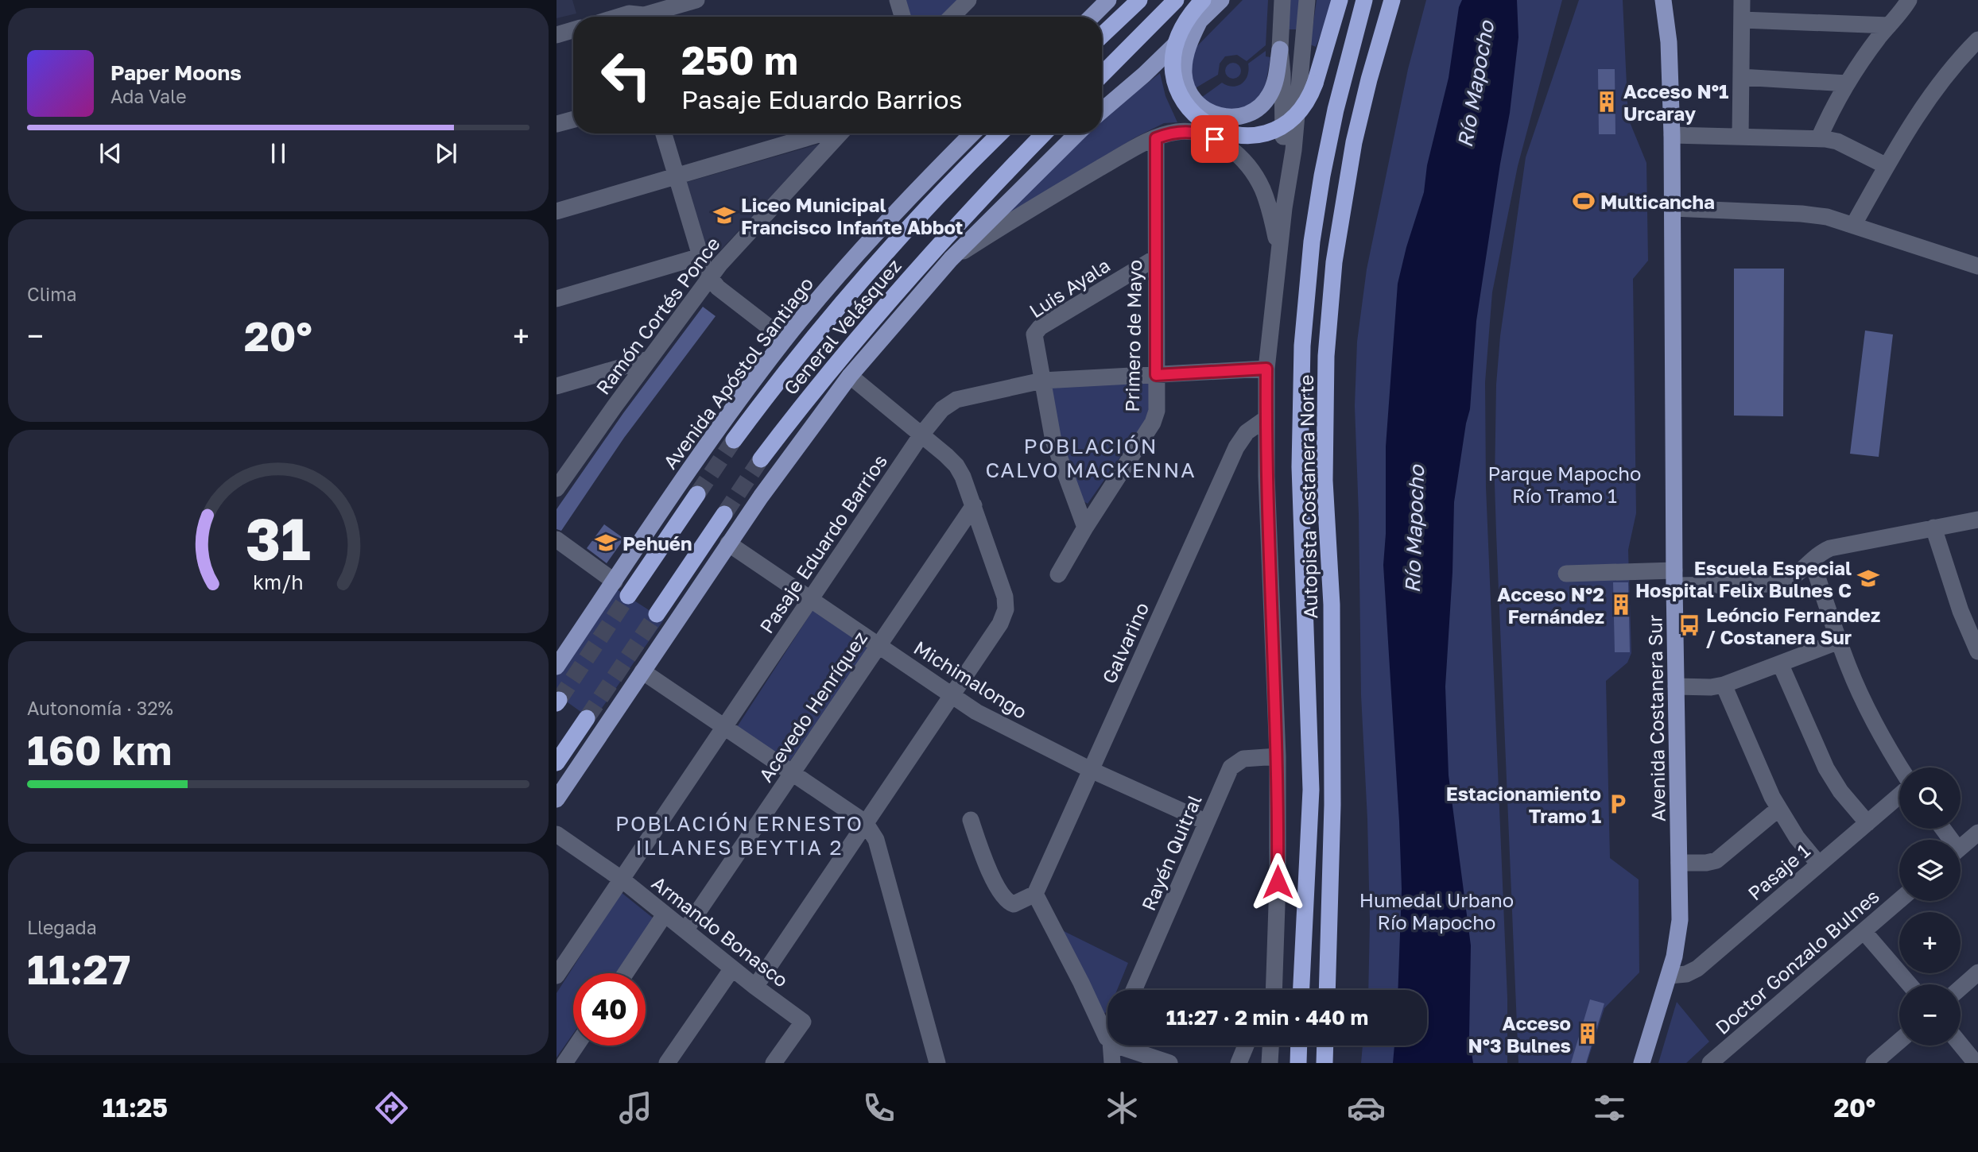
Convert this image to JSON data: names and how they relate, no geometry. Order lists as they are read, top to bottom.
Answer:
{
  "streets": {
    "highway": ["General Velásquez", "Autopista Costanera Norte"],
    "main road": ["Avenida Apóstol Santiago", "Avenida Costanera Sur"],
    "street": [
      "Luis Ayala",
      "Ramón Cortés Ponce",
      "Primero de Mayo",
      "Pasaje Eduardo Barrios",
      "Galvarino",
      "Michimalongo",
      "Acevedo Henríquez",
      "Rayén Quitral",
      "Pasaje 1",
      "Armando Bonasco",
      "Doctor Gonzalo Bulnes"
    ]
  },
  "crossings": [
    ["Luis Ayala", "Primero de Mayo"],
    ["Luis Ayala", "Pasaje Eduardo Barrios"],
    ["Primero de Mayo", "Pasaje Eduardo Barrios"],
    ["Pasaje Eduardo Barrios", "Michimalongo"],
    ["Pasaje Eduardo Barrios", "Armando Bonasco"],
    ["Galvarino", "Michimalongo"],
    ["Michimalongo", "Acevedo Henríquez"],
    ["Michimalongo", "Rayén Quitral"],
    ["Acevedo Henríquez", "Armando Bonasco"],
    ["Avenida Costanera Sur", "Pasaje 1"]
  ],
  "districts": ["POBLACIÓN CALVO MACKENNA", "POBLACIÓN ERNESTO ILLANES BEYTIA 2"],
  "water": ["Río Mapocho"],
  "parks": ["Parque Mapocho Río Tramo 1", "Humedal Urbano Río Mapocho"],
  "places": {
    "building": ["Acceso N°1 Urcaray", "Acceso N°2 Fernández", "Acceso N°3 Bulnes"],
    "sports": ["Multicancha"],
    "school or university": ["Liceo Municipal Francisco Infante Abbot", "Pehuén", "Escuela Especial Hospital Felix Bulnes C"],
    "bus stop": ["Leóncio Fernandez / Costanera Sur"],
    "parking": ["Estacionamiento Tramo 1"]
  },
  "page": {
    "turn": ["250 m", "Pasaje Eduardo Barrios"],
    "song": ["Paper Moons", "Ada Vale"],
    "tile": [
      "Clima",
      ["Autonomía · 32%", "160 km"],
      ["Llegada", "11:27"]
    ],
    "heat": ["−", "20°", "+"],
    "map_buttons": ["+", "−"],
    "limit": "40",
    "trip": "11:27 · 2 min · 440 m",
    "tabs": ["11:25", "20°"],
    "gauge": ["31", "km/h"]
  }
}
